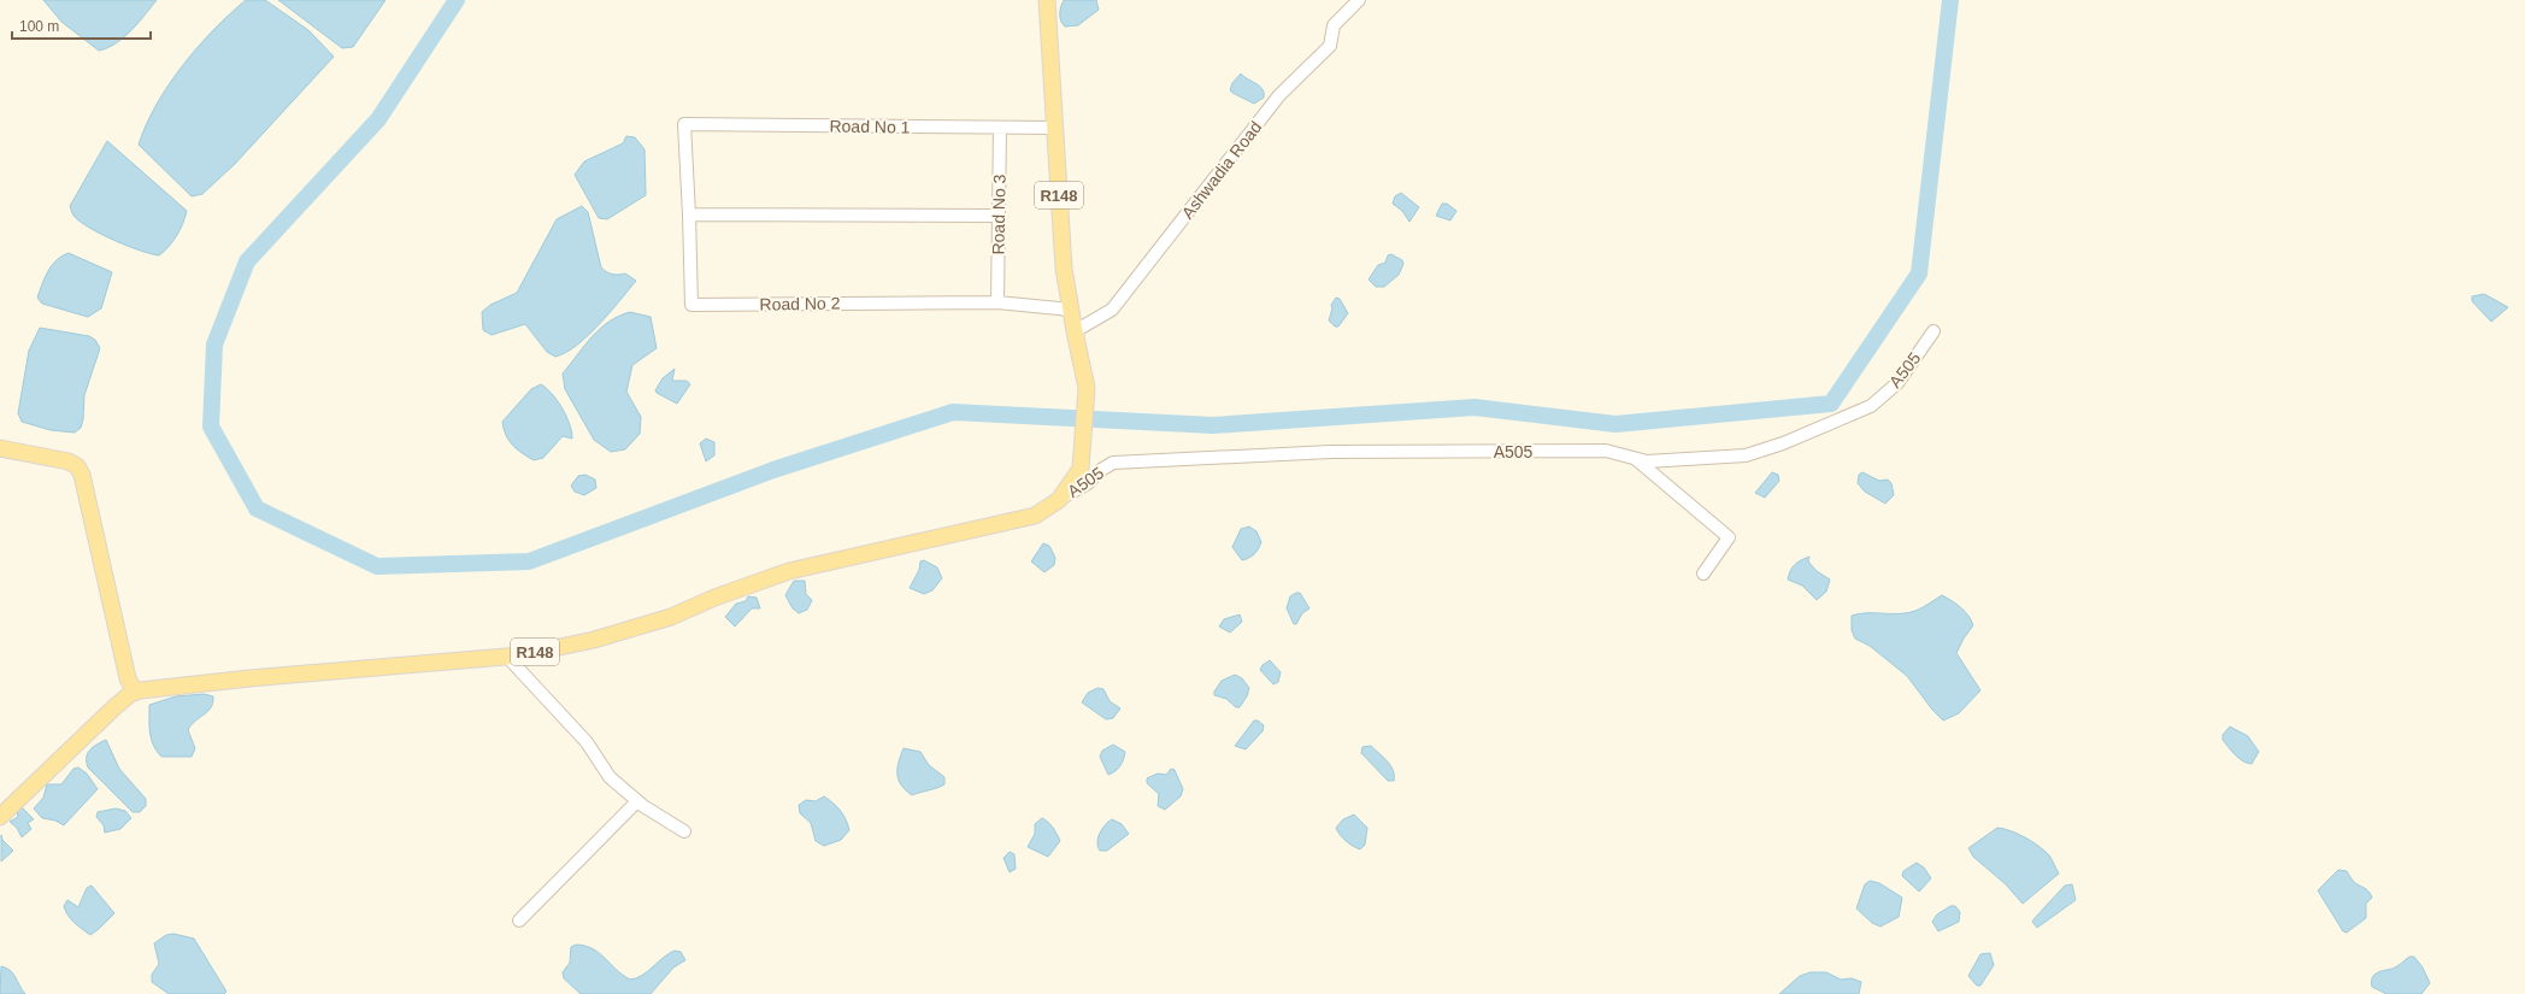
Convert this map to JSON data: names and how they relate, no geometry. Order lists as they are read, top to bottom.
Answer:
{
  "streets": {
    "main road": ["R148"],
    "street": [
      "Road No 1",
      "Ashwadia Road",
      "Road No 3",
      "Road No 2",
      "A505"
    ]
  },
  "crossings": [
    ["Road No 1", "R148"],
    ["Road No 1", "Road No 3"],
    ["Road No 1", "Road No 2"],
    ["Ashwadia Road", "R148"],
    ["R148", "A505"],
    ["Road No 3", "Road No 2"]
  ],
  "scale_bar": "100 m"
}
